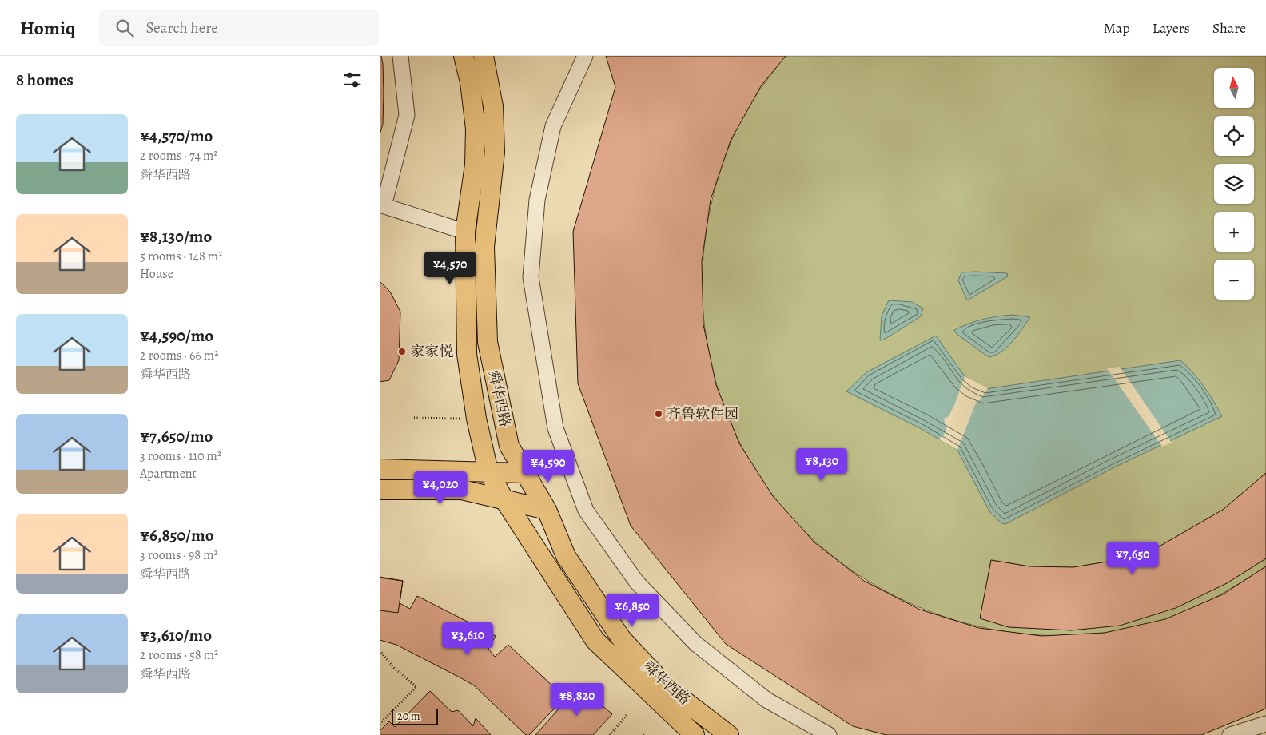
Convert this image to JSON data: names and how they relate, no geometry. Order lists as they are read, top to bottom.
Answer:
{
  "streets": {
    "main road": ["舜华西路"]
  },
  "places": ["家家悦", "齐鲁软件园"],
  "scale_bar": "20 m",
  "north": "top",
  "page": {
    "header": "Homiq",
    "search": "Search here",
    "nav": ["Map", "Layers", "Share"],
    "heading": "8 homes",
    "map_buttons": ["+", "−"],
    "list": [
      {
        "name": "¥4,570/mo",
        "note": "2 rooms · 74 m² · 舜华西路"
      },
      {
        "name": "¥8,130/mo",
        "note": "5 rooms · 148 m² · House"
      },
      {
        "name": "¥4,590/mo",
        "note": "2 rooms · 66 m² · 舜华西路"
      },
      {
        "name": "¥7,650/mo",
        "note": "3 rooms · 110 m² · Apartment"
      },
      {
        "name": "¥6,850/mo",
        "note": "3 rooms · 98 m² · 舜华西路"
      },
      {
        "name": "¥3,610/mo",
        "note": "2 rooms · 58 m² · 舜华西路"
      }
    ],
    "price": [
      "¥4,570",
      "¥8,130",
      "¥4,590",
      "¥4,020",
      "¥7,650",
      "¥6,850",
      "¥3,610",
      "¥8,820"
    ],
    "scale": "20 m"
  }
}
